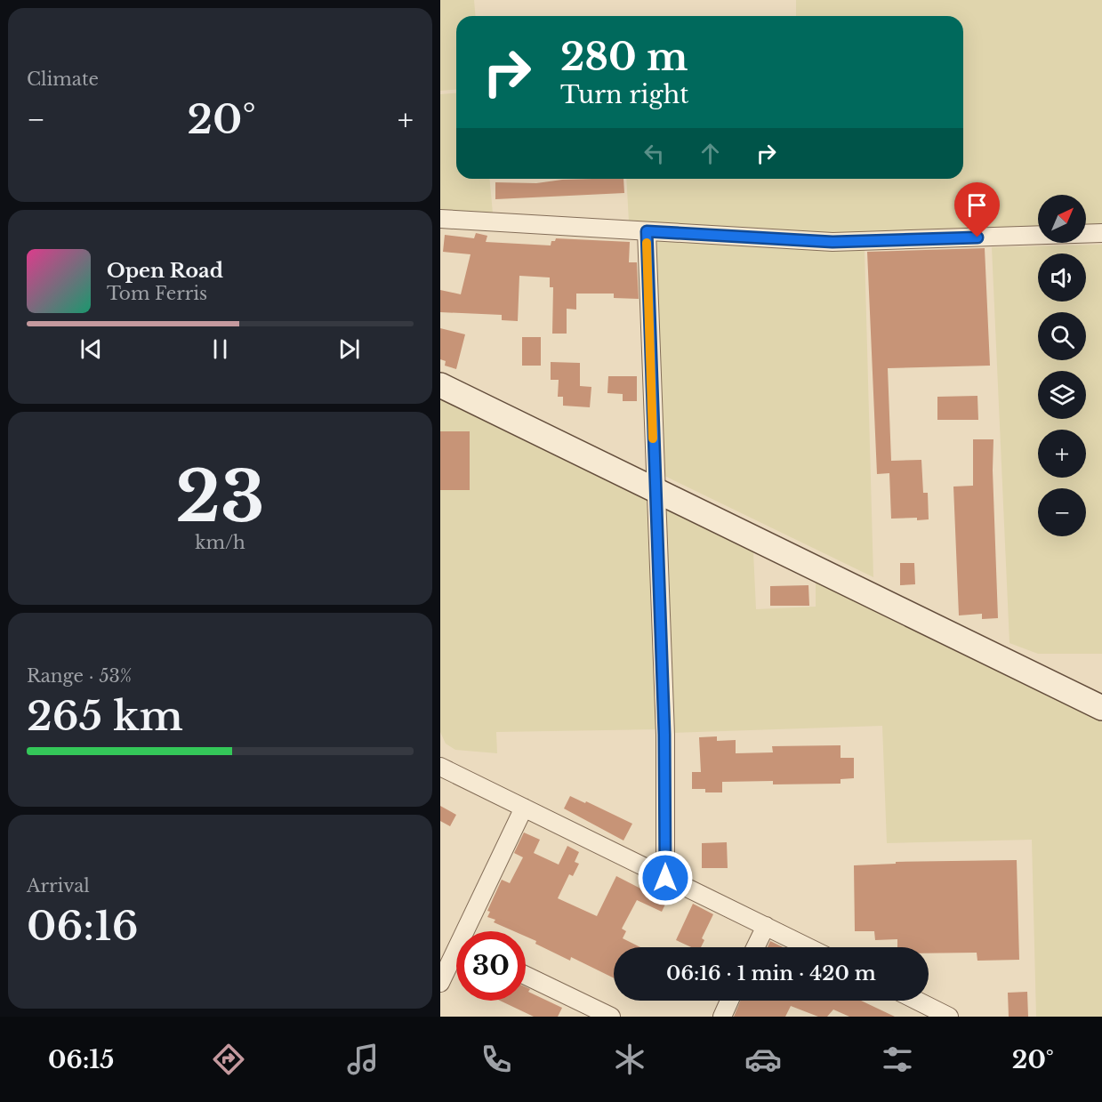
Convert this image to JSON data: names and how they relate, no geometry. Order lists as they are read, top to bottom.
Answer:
{
  "north": "top right",
  "page": {
    "tile": [
      "Climate",
      ["23", "km/h"],
      ["Range · 53%", "265 km"],
      ["Arrival", "06:16"]
    ],
    "turn": ["280 m", "Turn right"],
    "heat": ["−", "20°", "+"],
    "map_buttons": ["+", "−"],
    "song": ["Open Road", "Tom Ferris"],
    "limit": "30",
    "trip": "06:16 · 1 min · 420 m",
    "tabs": ["06:15", "20°"]
  }
}
